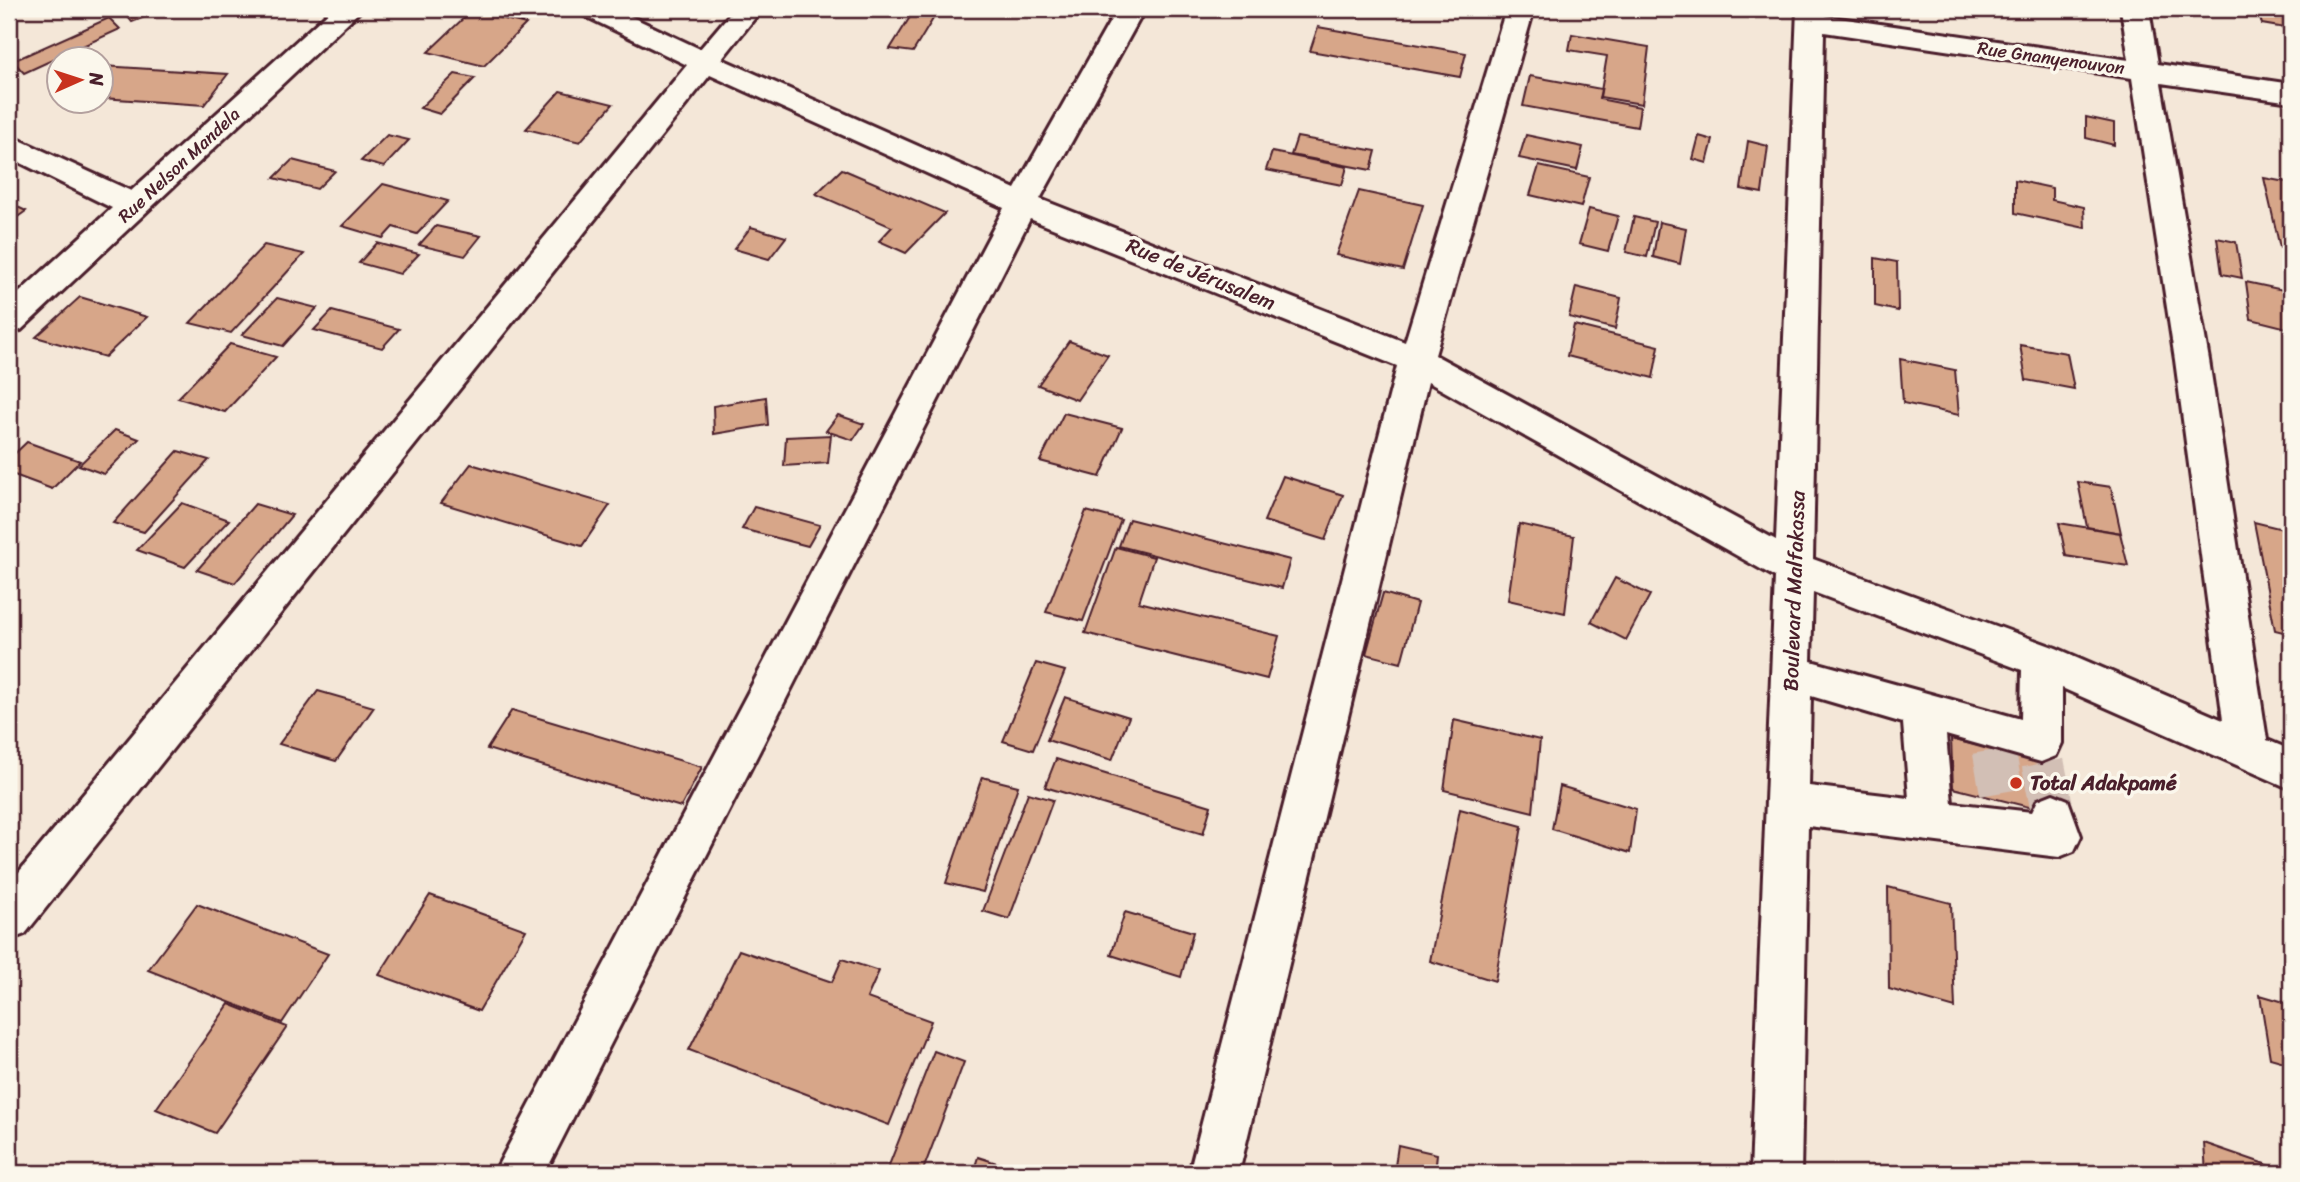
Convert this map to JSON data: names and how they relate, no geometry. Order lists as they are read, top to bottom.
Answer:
{
  "streets": {
    "street": [
      "Rue Gnanyenouvon",
      "Rue Nelson Mandela",
      "Rue de Jérusalem",
      "Boulevard Malfakassa"
    ]
  },
  "crossings": [
    ["Rue Gnanyenouvon", "Boulevard Malfakassa"],
    ["Rue de Jérusalem", "Boulevard Malfakassa"]
  ],
  "places": ["Total Adakpamé"],
  "north": "right"
}
